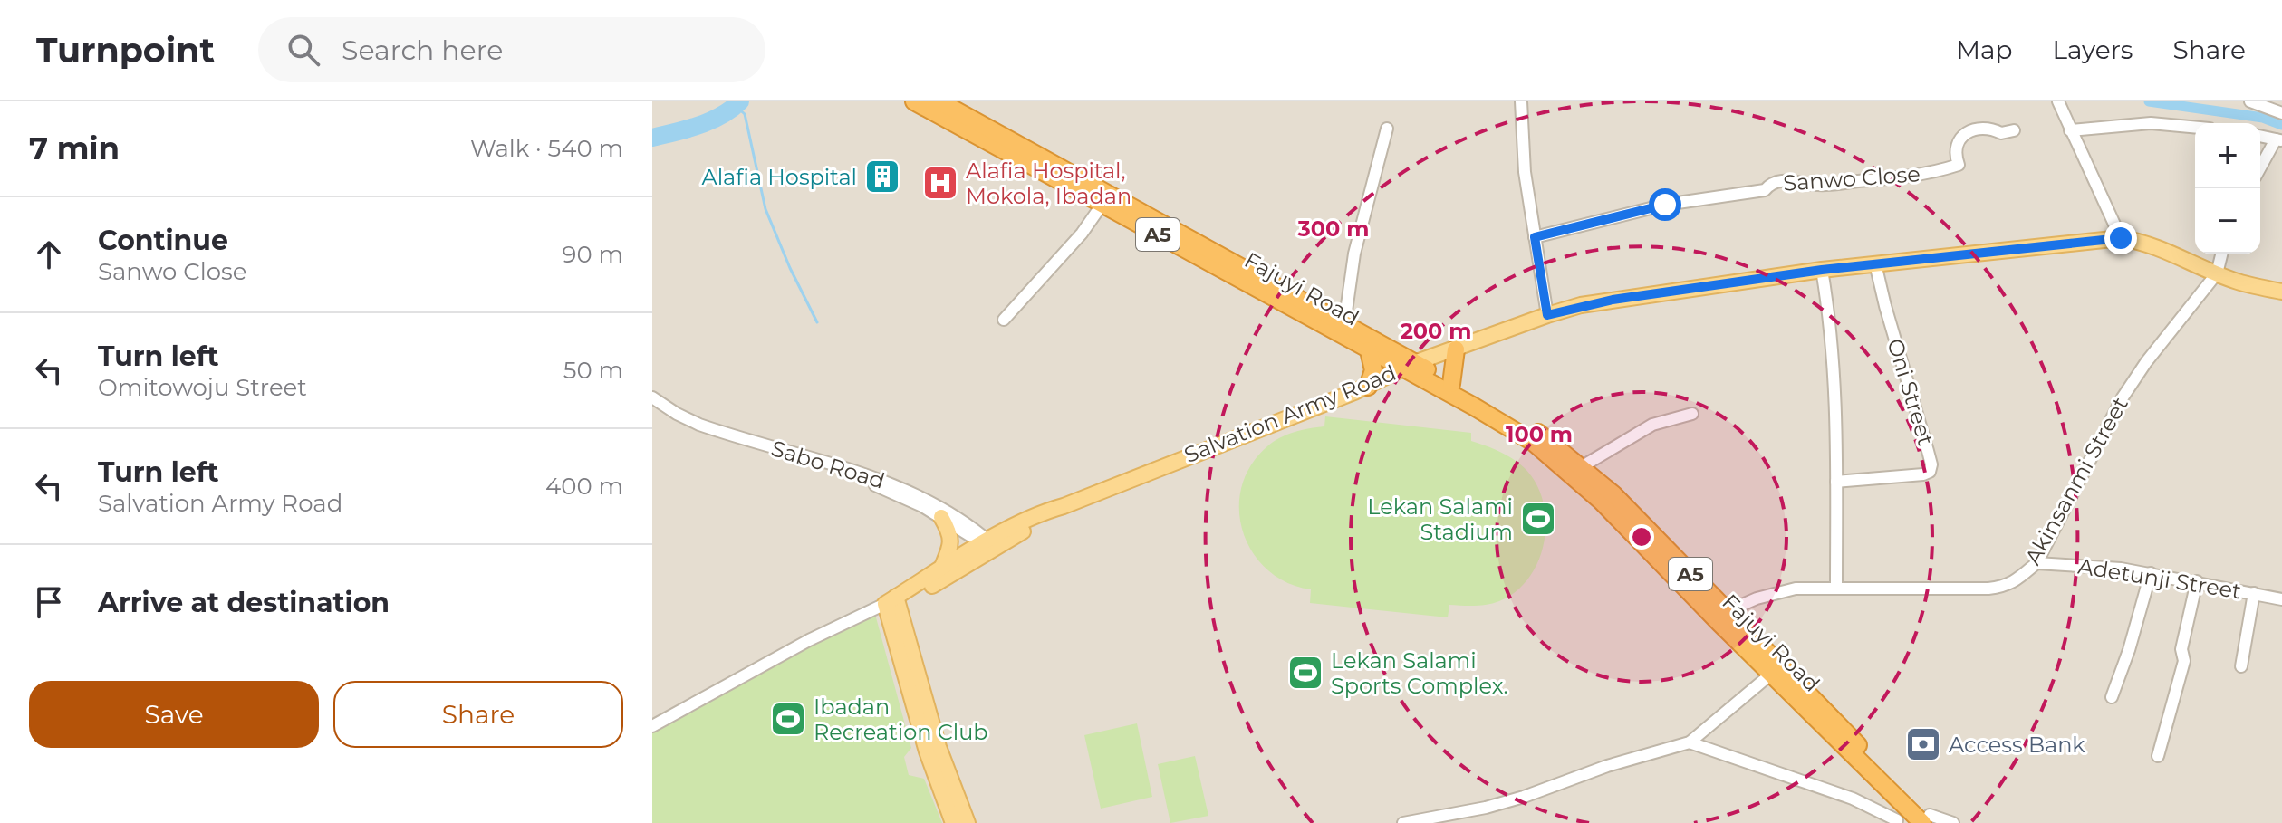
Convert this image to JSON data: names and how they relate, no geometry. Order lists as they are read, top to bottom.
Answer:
{
  "streets": {
    "highway": ["A5", "Fajuyi Road"],
    "main road": ["Salvation Army Road"],
    "street": [
      "Sanwo Close",
      "Oni Street",
      "Sabo Road",
      "Akinsanmi Street",
      "Adetunji Street"
    ]
  },
  "crossings": [
    ["Fajuyi Road", "Salvation Army Road"],
    ["Fajuyi Road", "Akinsanmi Street"],
    ["Oni Street", "Salvation Army Road"],
    ["Salvation Army Road", "Sabo Road"],
    ["Salvation Army Road", "Akinsanmi Street"],
    ["Akinsanmi Street", "Adetunji Street"]
  ],
  "places": {
    "building": ["Alafia Hospital"],
    "hospital": ["Alafia Hospital, Mokola, Ibadan"],
    "sports": ["Lekan Salami Stadium", "Lekan Salami Sports Complex.", "Ibadan Recreation Club"],
    "bank": ["Access Bank"]
  },
  "page": {
    "header": "Turnpoint",
    "search": "Search here",
    "nav": ["Map", "Layers", "Share"],
    "heading": ["7 min", "Walk · 540 m"],
    "map_buttons": ["+", "−"],
    "list": [
      ["Continue", "Sanwo Close", "90 m"],
      ["Turn left", "Omitowoju Street", "50 m"],
      ["Turn left", "Salvation Army Road", "400 m"],
      "Arrive at destination"
    ],
    "buttons": ["Save", "Share"]
  },
  "rings": ["300 m", "200 m", "100 m"]
}
